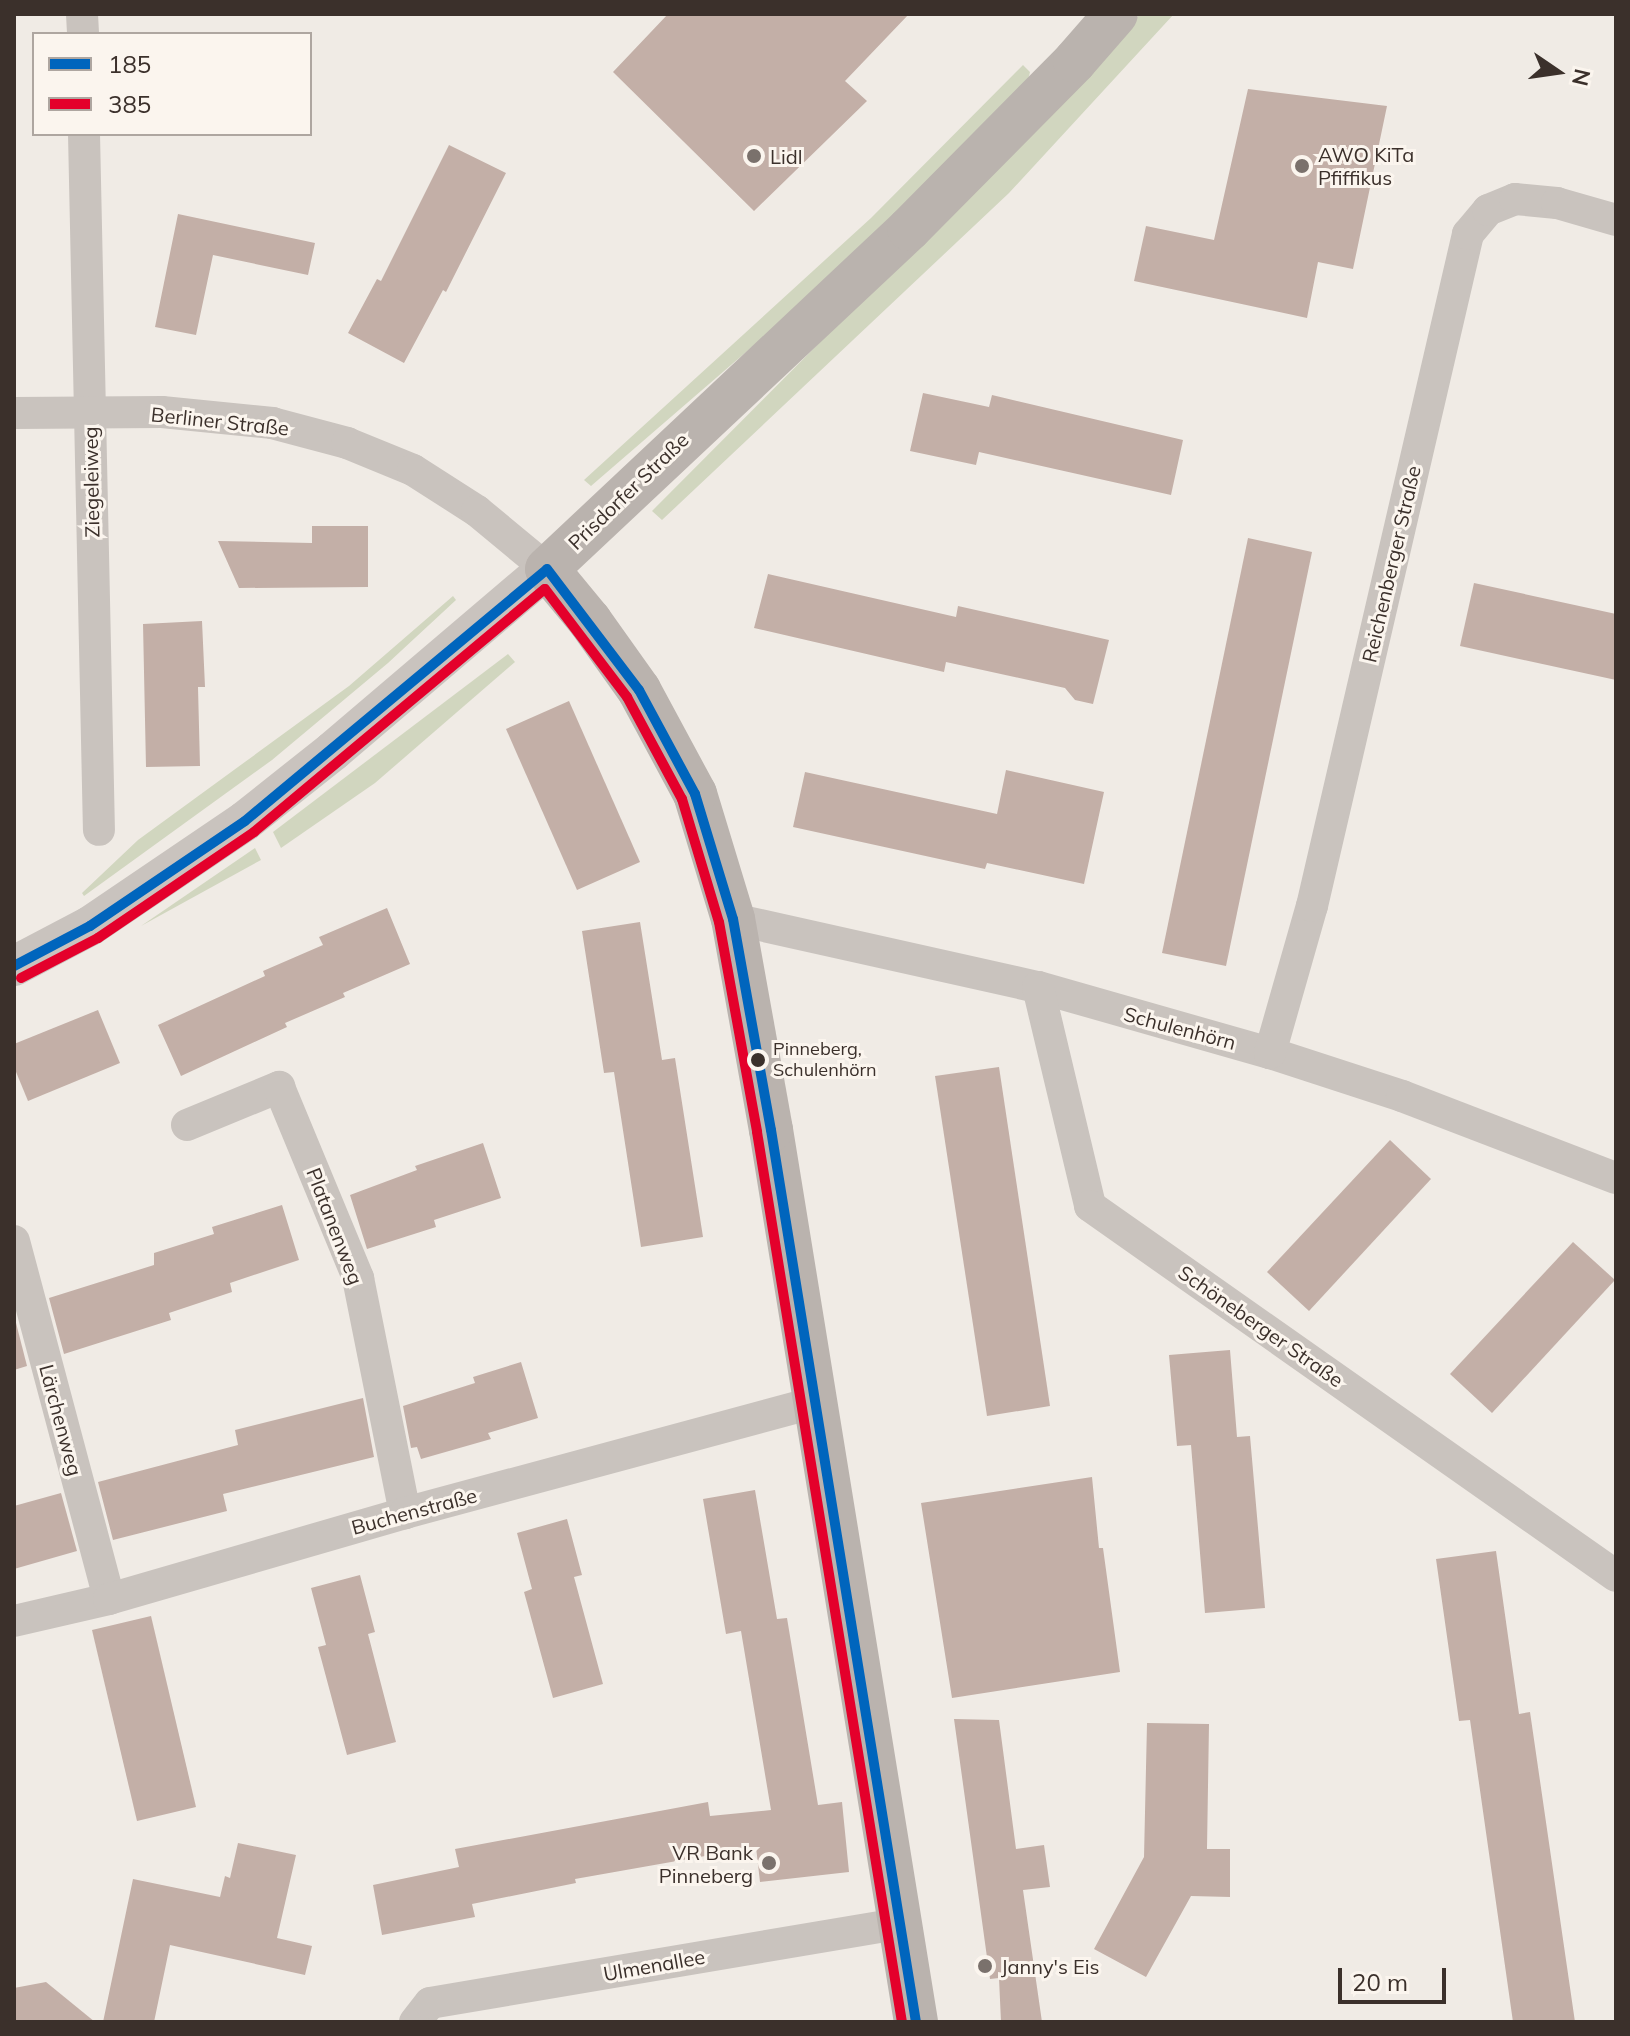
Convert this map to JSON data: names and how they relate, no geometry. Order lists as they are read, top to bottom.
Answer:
{
  "streets": {
    "main road": ["Berliner Straße", "Prisdorfer Straße"],
    "street": [
      "Ziegeleiweg",
      "Reichenberger Straße",
      "Schulenhörn",
      "Platanenweg",
      "Schöneberger Straße",
      "Lärchenweg",
      "Buchenstraße",
      "Ulmenallee"
    ]
  },
  "crossings": [
    ["Berliner Straße", "Ziegeleiweg"],
    ["Berliner Straße", "Prisdorfer Straße"],
    ["Berliner Straße", "Schulenhörn"],
    ["Berliner Straße", "Buchenstraße"],
    ["Berliner Straße", "Ulmenallee"],
    ["Reichenberger Straße", "Schulenhörn"],
    ["Schulenhörn", "Schöneberger Straße"],
    ["Platanenweg", "Buchenstraße"],
    ["Lärchenweg", "Buchenstraße"]
  ],
  "places": [
    "Lidl",
    "AWO KiTa Pfiffikus",
    "Pinneberg, Schulenhörn",
    "VR Bank Pinneberg",
    "Janny's Eis"
  ],
  "lines": ["transit line 185", "transit line 385"],
  "legend": ["185", "385"],
  "scale_bar": "20 m",
  "north": "right"
}
